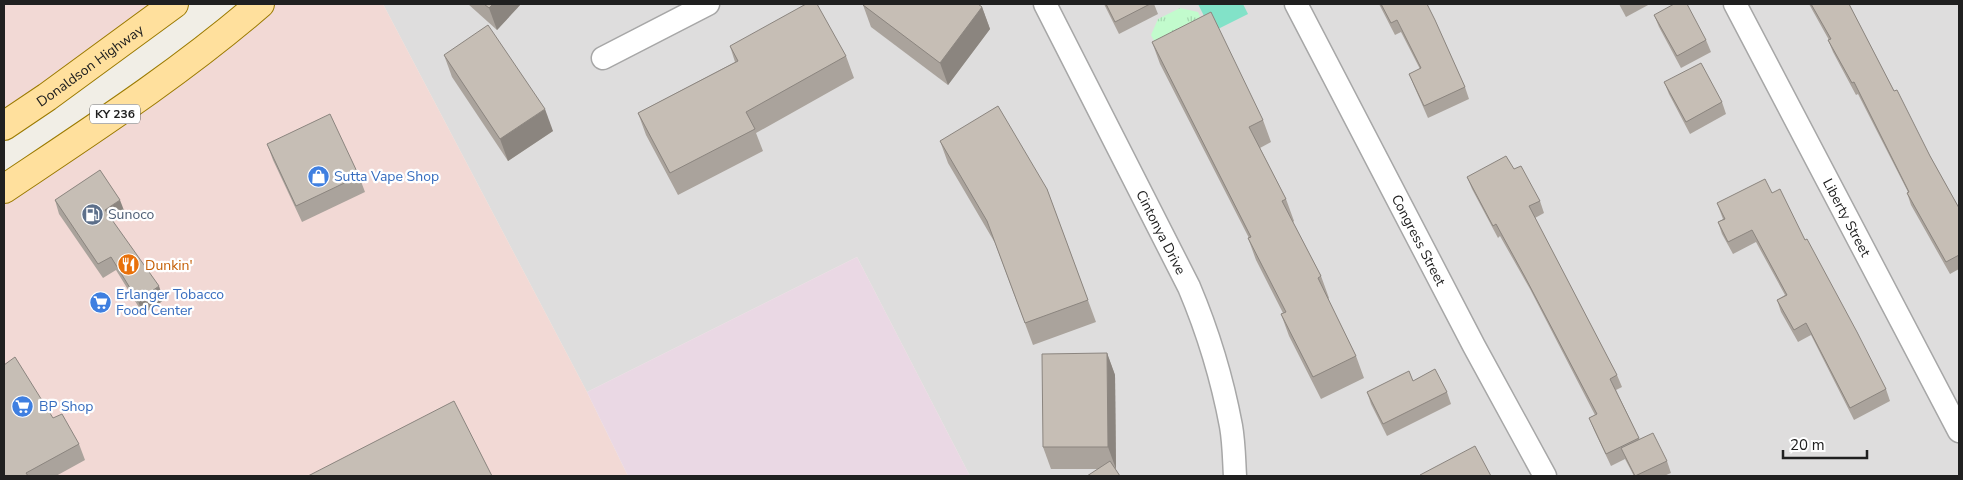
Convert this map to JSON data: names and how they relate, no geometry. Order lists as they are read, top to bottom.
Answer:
{
  "streets": {
    "main road": ["Donaldson Highway", "KY 236"],
    "street": ["Liberty Street", "Cintonya Drive", "Congress Street"]
  },
  "places": {
    "shop": ["Sutta Vape Shop"],
    "fuel station": ["Sunoco"],
    "restaurant": ["Dunkin'"],
    "supermarket": ["Erlanger Tobacco Food Center", "BP Shop"]
  },
  "scale_bar": "20 m"
}
